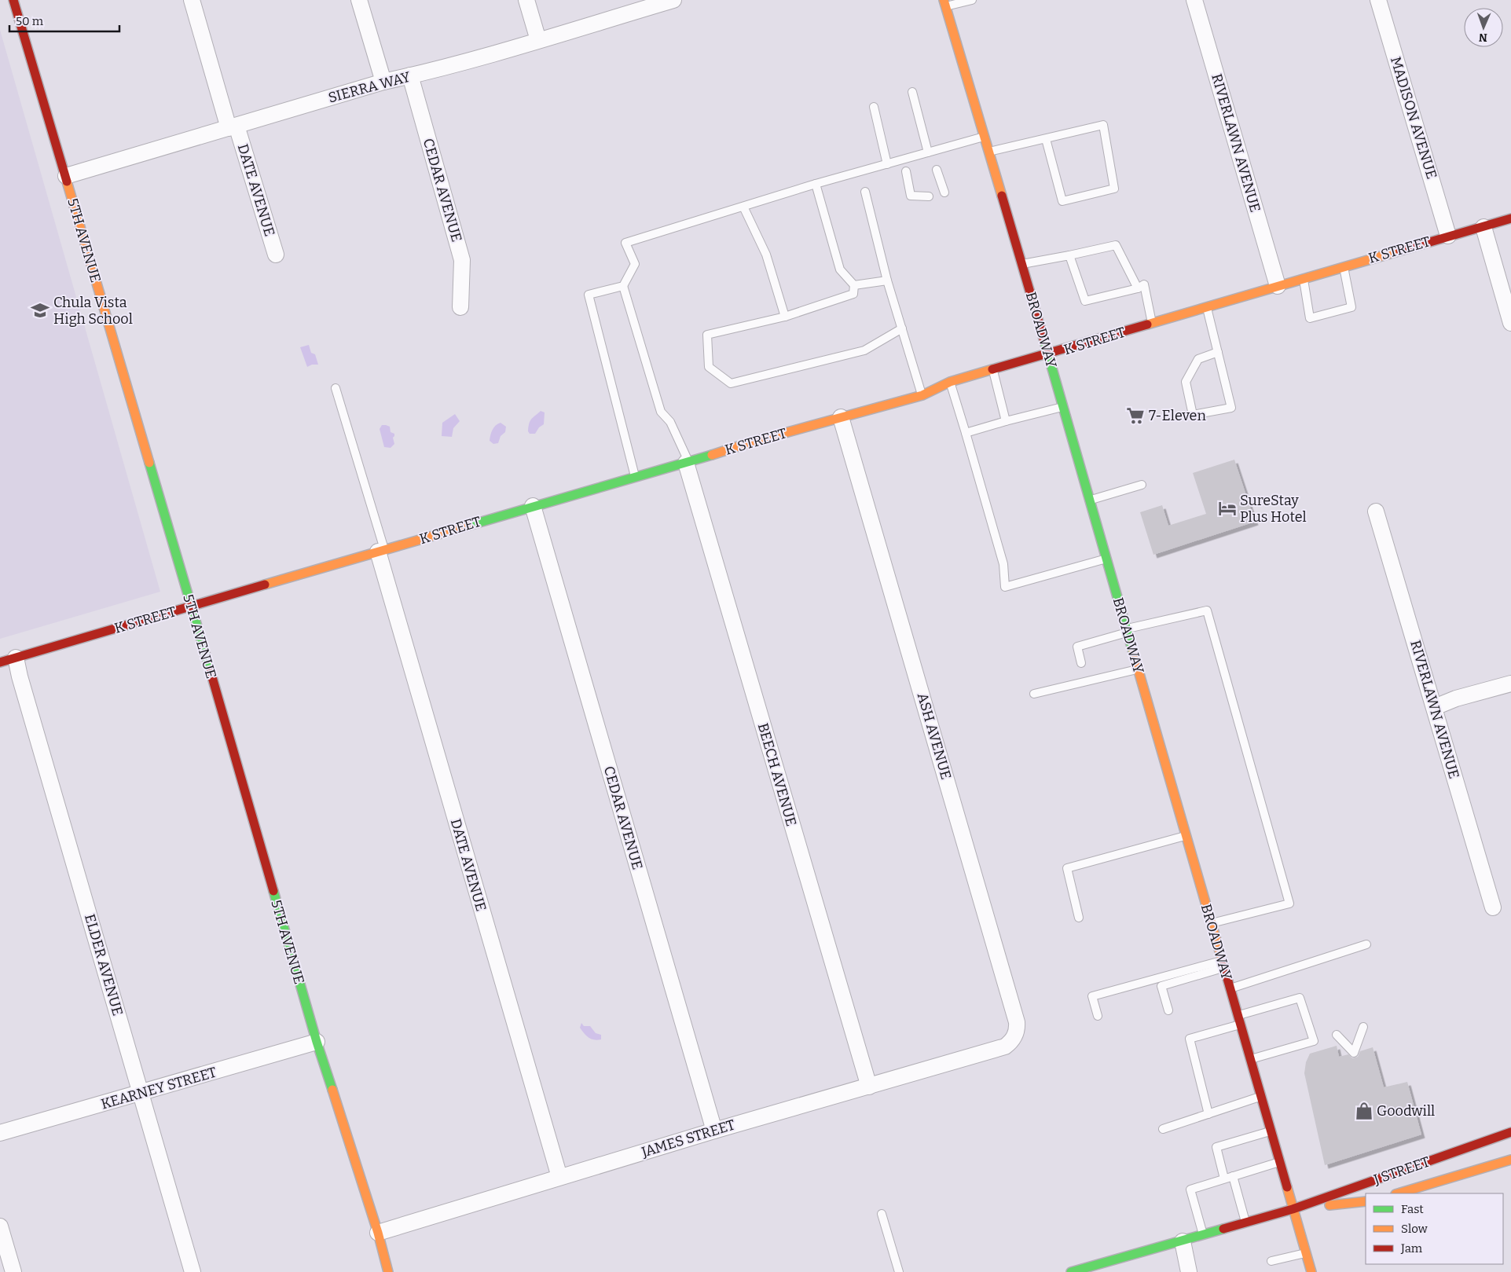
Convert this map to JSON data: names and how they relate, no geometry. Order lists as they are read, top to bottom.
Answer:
{
  "streets": {
    "street": [
      "SIERRA WAY",
      "MADISON AVENUE",
      "RIVERLAWN AVENUE",
      "DATE AVENUE",
      "CEDAR AVENUE",
      "5TH AVENUE",
      "K STREET",
      "BROADWAY",
      "ASH AVENUE",
      "BEECH AVENUE",
      "ELDER AVENUE",
      "KEARNEY STREET",
      "JAMES STREET",
      "J STREET"
    ]
  },
  "crossings": [
    ["SIERRA WAY", "DATE AVENUE"],
    ["SIERRA WAY", "CEDAR AVENUE"],
    ["SIERRA WAY", "5TH AVENUE"],
    ["MADISON AVENUE", "K STREET"],
    ["RIVERLAWN AVENUE", "K STREET"],
    ["DATE AVENUE", "K STREET"],
    ["DATE AVENUE", "JAMES STREET"],
    ["CEDAR AVENUE", "K STREET"],
    ["CEDAR AVENUE", "JAMES STREET"],
    ["5TH AVENUE", "K STREET"],
    ["5TH AVENUE", "KEARNEY STREET"],
    ["5TH AVENUE", "JAMES STREET"],
    ["K STREET", "BROADWAY"],
    ["K STREET", "ASH AVENUE"],
    ["K STREET", "BEECH AVENUE"],
    ["K STREET", "ELDER AVENUE"],
    ["BROADWAY", "J STREET"],
    ["ASH AVENUE", "JAMES STREET"],
    ["BEECH AVENUE", "JAMES STREET"],
    ["ELDER AVENUE", "KEARNEY STREET"]
  ],
  "places": {
    "school or university": ["Chula Vista High School"],
    "supermarket": ["7-Eleven"],
    "hotel": ["SureStay Plus Hotel"],
    "shop": ["Goodwill"]
  },
  "legend": ["Fast", "Slow", "Jam"],
  "scale_bar": "50 m",
  "north": "bottom"
}
